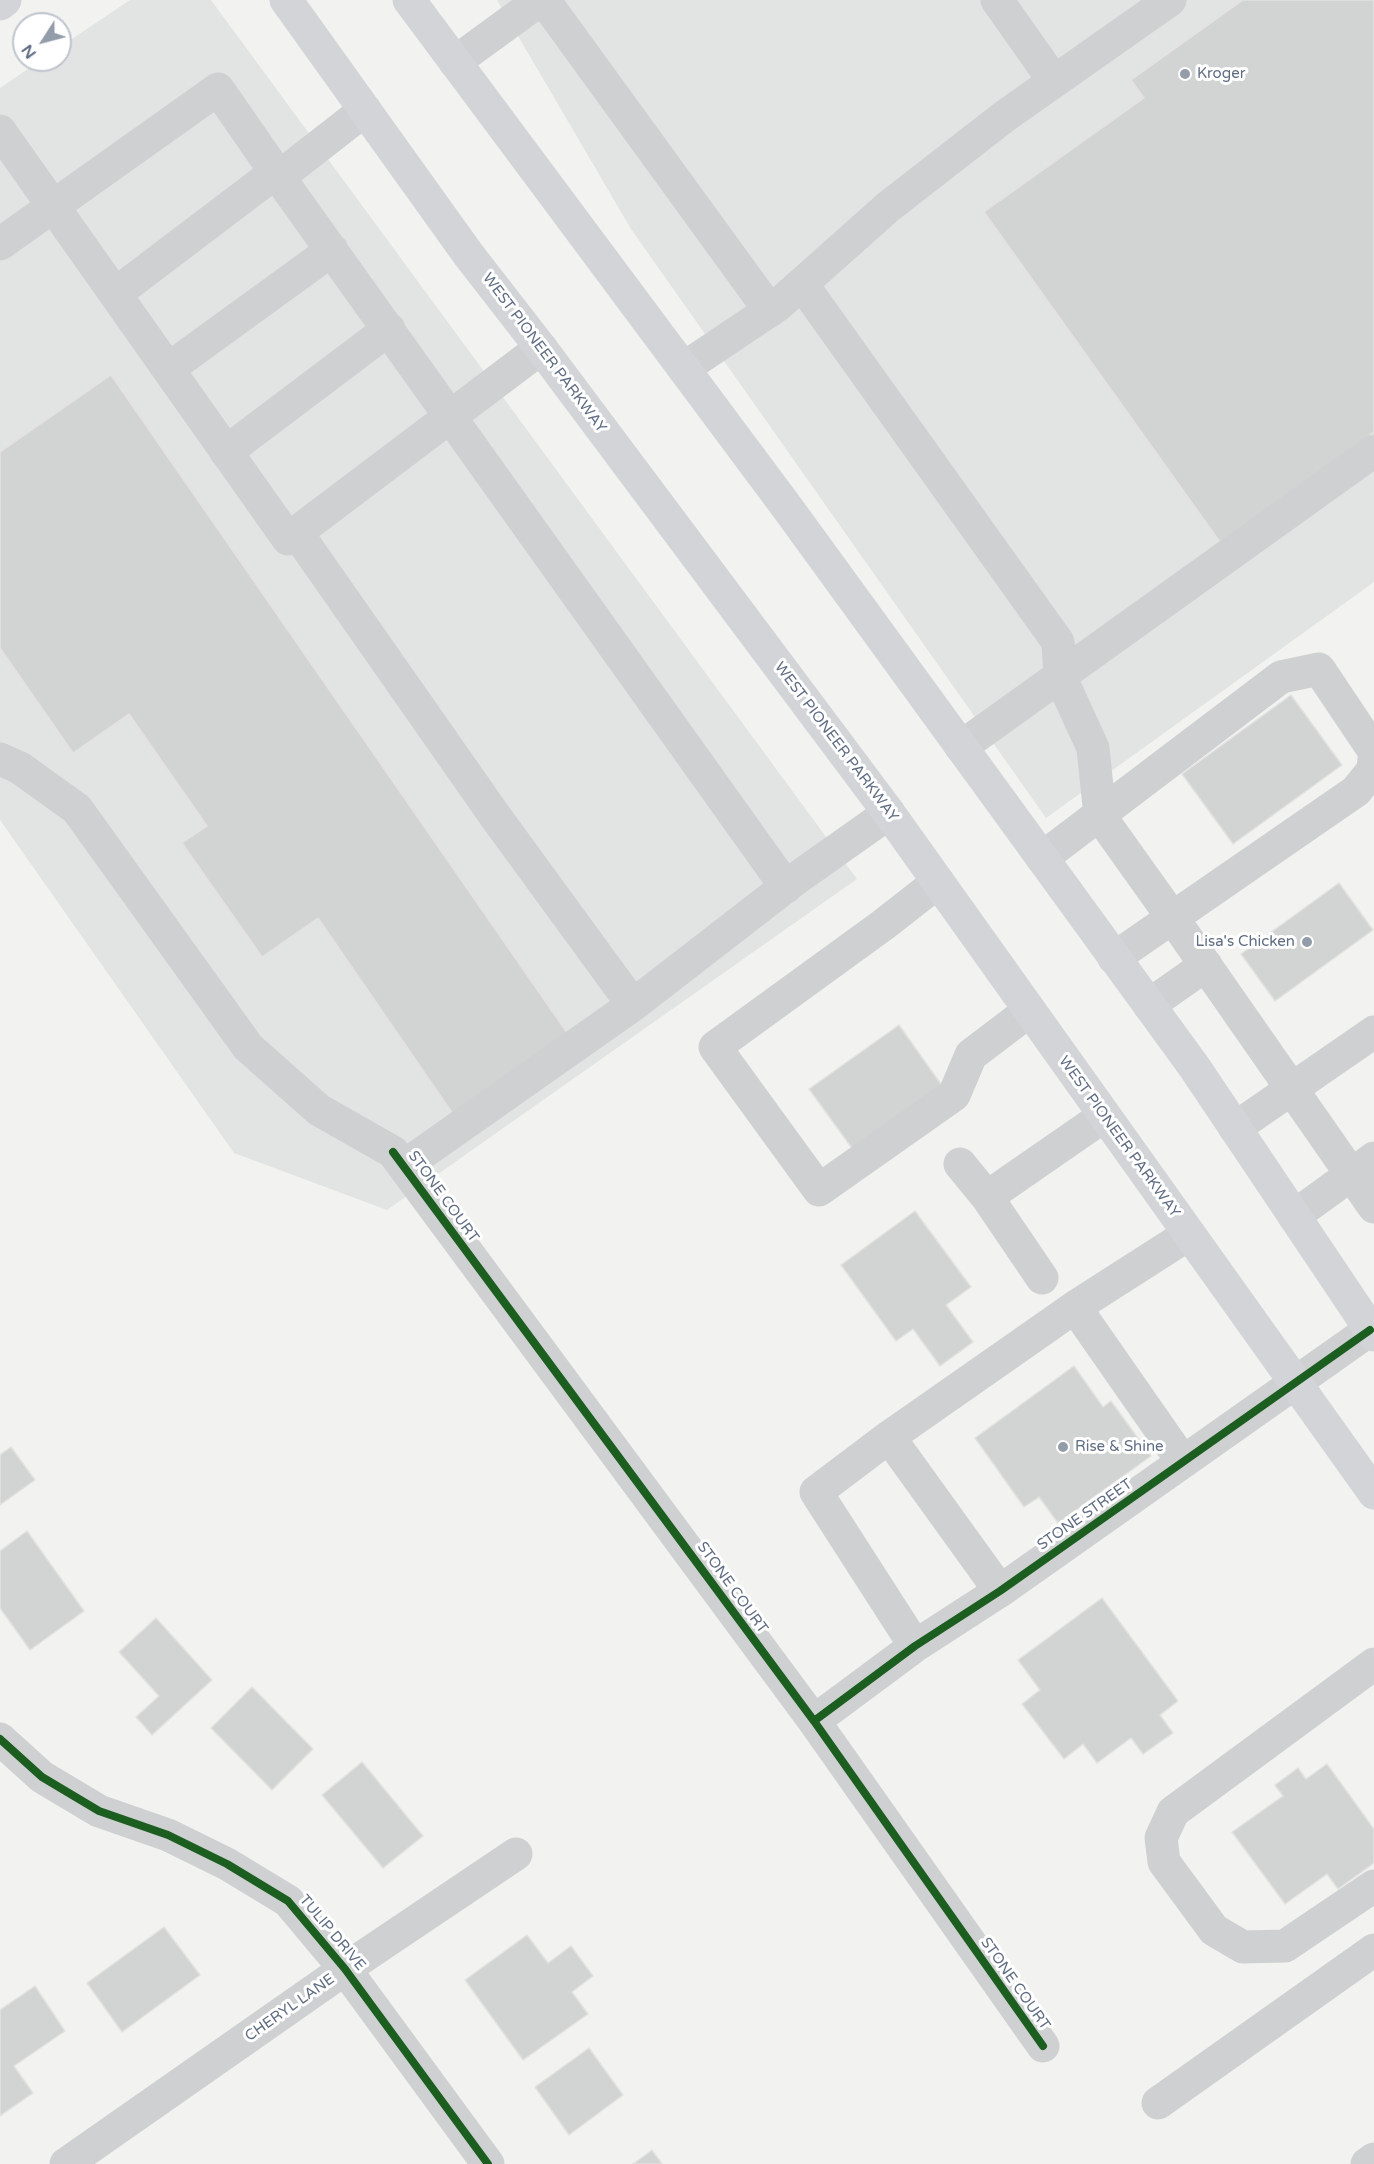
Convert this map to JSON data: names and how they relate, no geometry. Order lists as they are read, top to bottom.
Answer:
{
  "streets": {
    "main road": ["WEST PIONEER PARKWAY"],
    "street": [
      "STONE COURT",
      "STONE STREET",
      "TULIP DRIVE",
      "CHERYL LANE"
    ]
  },
  "crossings": [
    ["WEST PIONEER PARKWAY", "STONE STREET"],
    ["STONE COURT", "STONE STREET"],
    ["TULIP DRIVE", "CHERYL LANE"]
  ],
  "places": ["Kroger", "Lisa's Chicken", "Rise & Shine"],
  "north": "bottom left"
}
